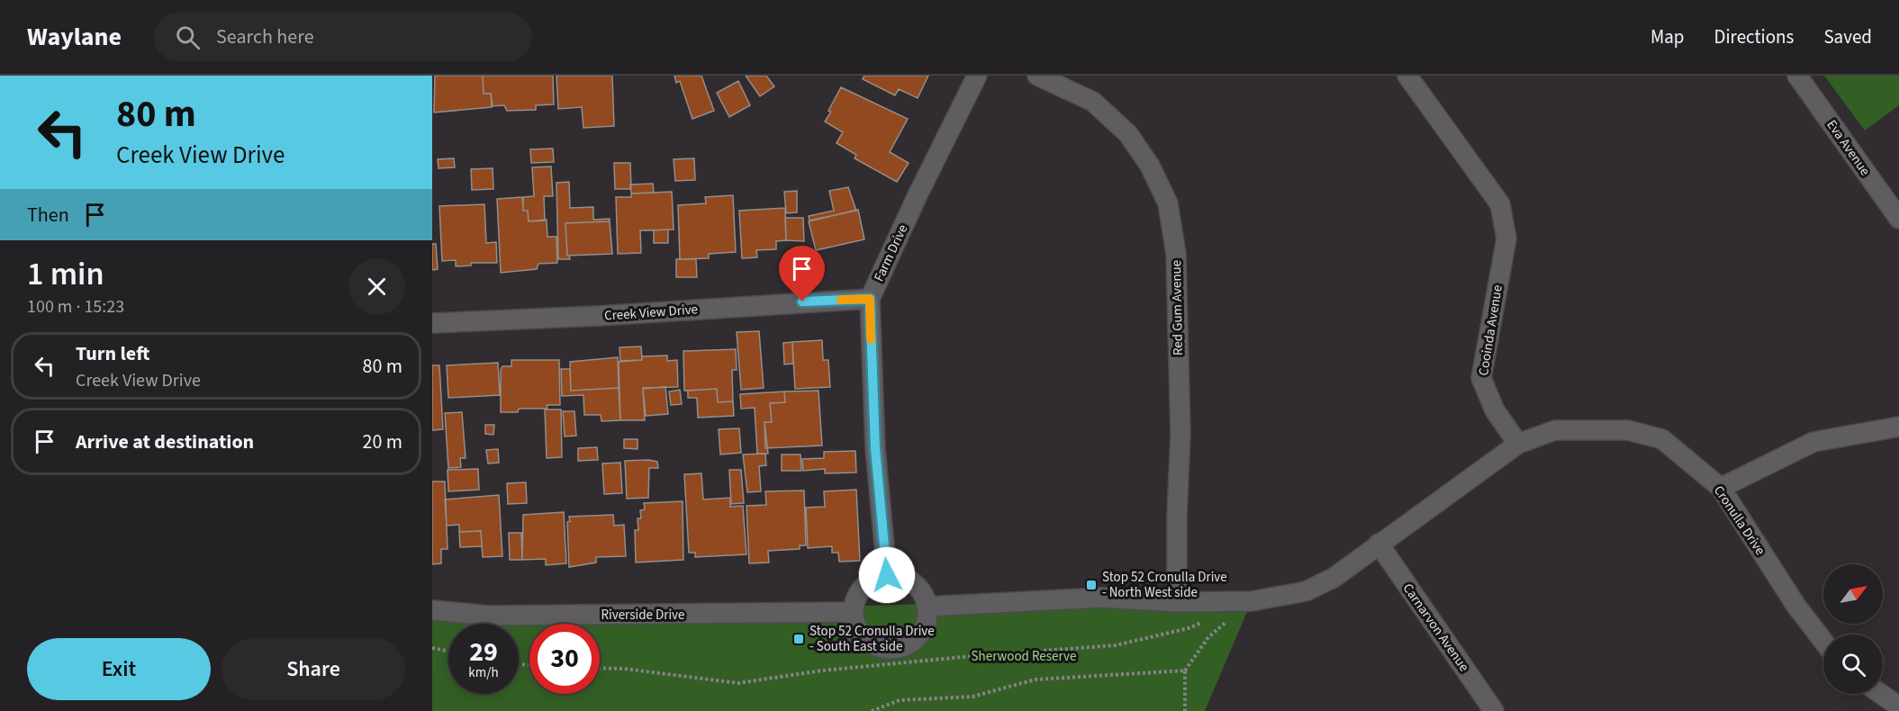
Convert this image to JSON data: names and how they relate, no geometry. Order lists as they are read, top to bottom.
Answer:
{
  "streets": {
    "street": [
      "Eva Avenue",
      "Farm Drive",
      "Red Gum Avenue",
      "Creek View Drive",
      "Cooinda Avenue",
      "Cronulla Drive",
      "Riverside Drive",
      "Carnarvon Avenue"
    ]
  },
  "crossings": [
    ["Farm Drive", "Creek View Drive"],
    ["Farm Drive", "Riverside Drive"],
    ["Cooinda Avenue", "Cronulla Drive"]
  ],
  "parks": ["Sherwood Reserve"],
  "places": {
    "transit": ["Stop 52 Cronulla Drive - North West side", "Stop 52 Cronulla Drive - South East side"]
  },
  "north": "top right",
  "page": {
    "header": "Waylane",
    "search": "Search here",
    "nav": ["Map", "Directions", "Saved"],
    "turn": ["80 m", "Creek View Drive"],
    "then": "Then",
    "heading": ["1 min", "100 m · 15:23"],
    "list": [
      {
        "name": "Turn left",
        "note": "Creek View Drive",
        "value": "80 m"
      },
      {
        "name": "Arrive at destination",
        "value": "20 m"
      }
    ],
    "speed": "29 km/h",
    "limit": "30",
    "buttons": ["Exit", "Share"]
  }
}
